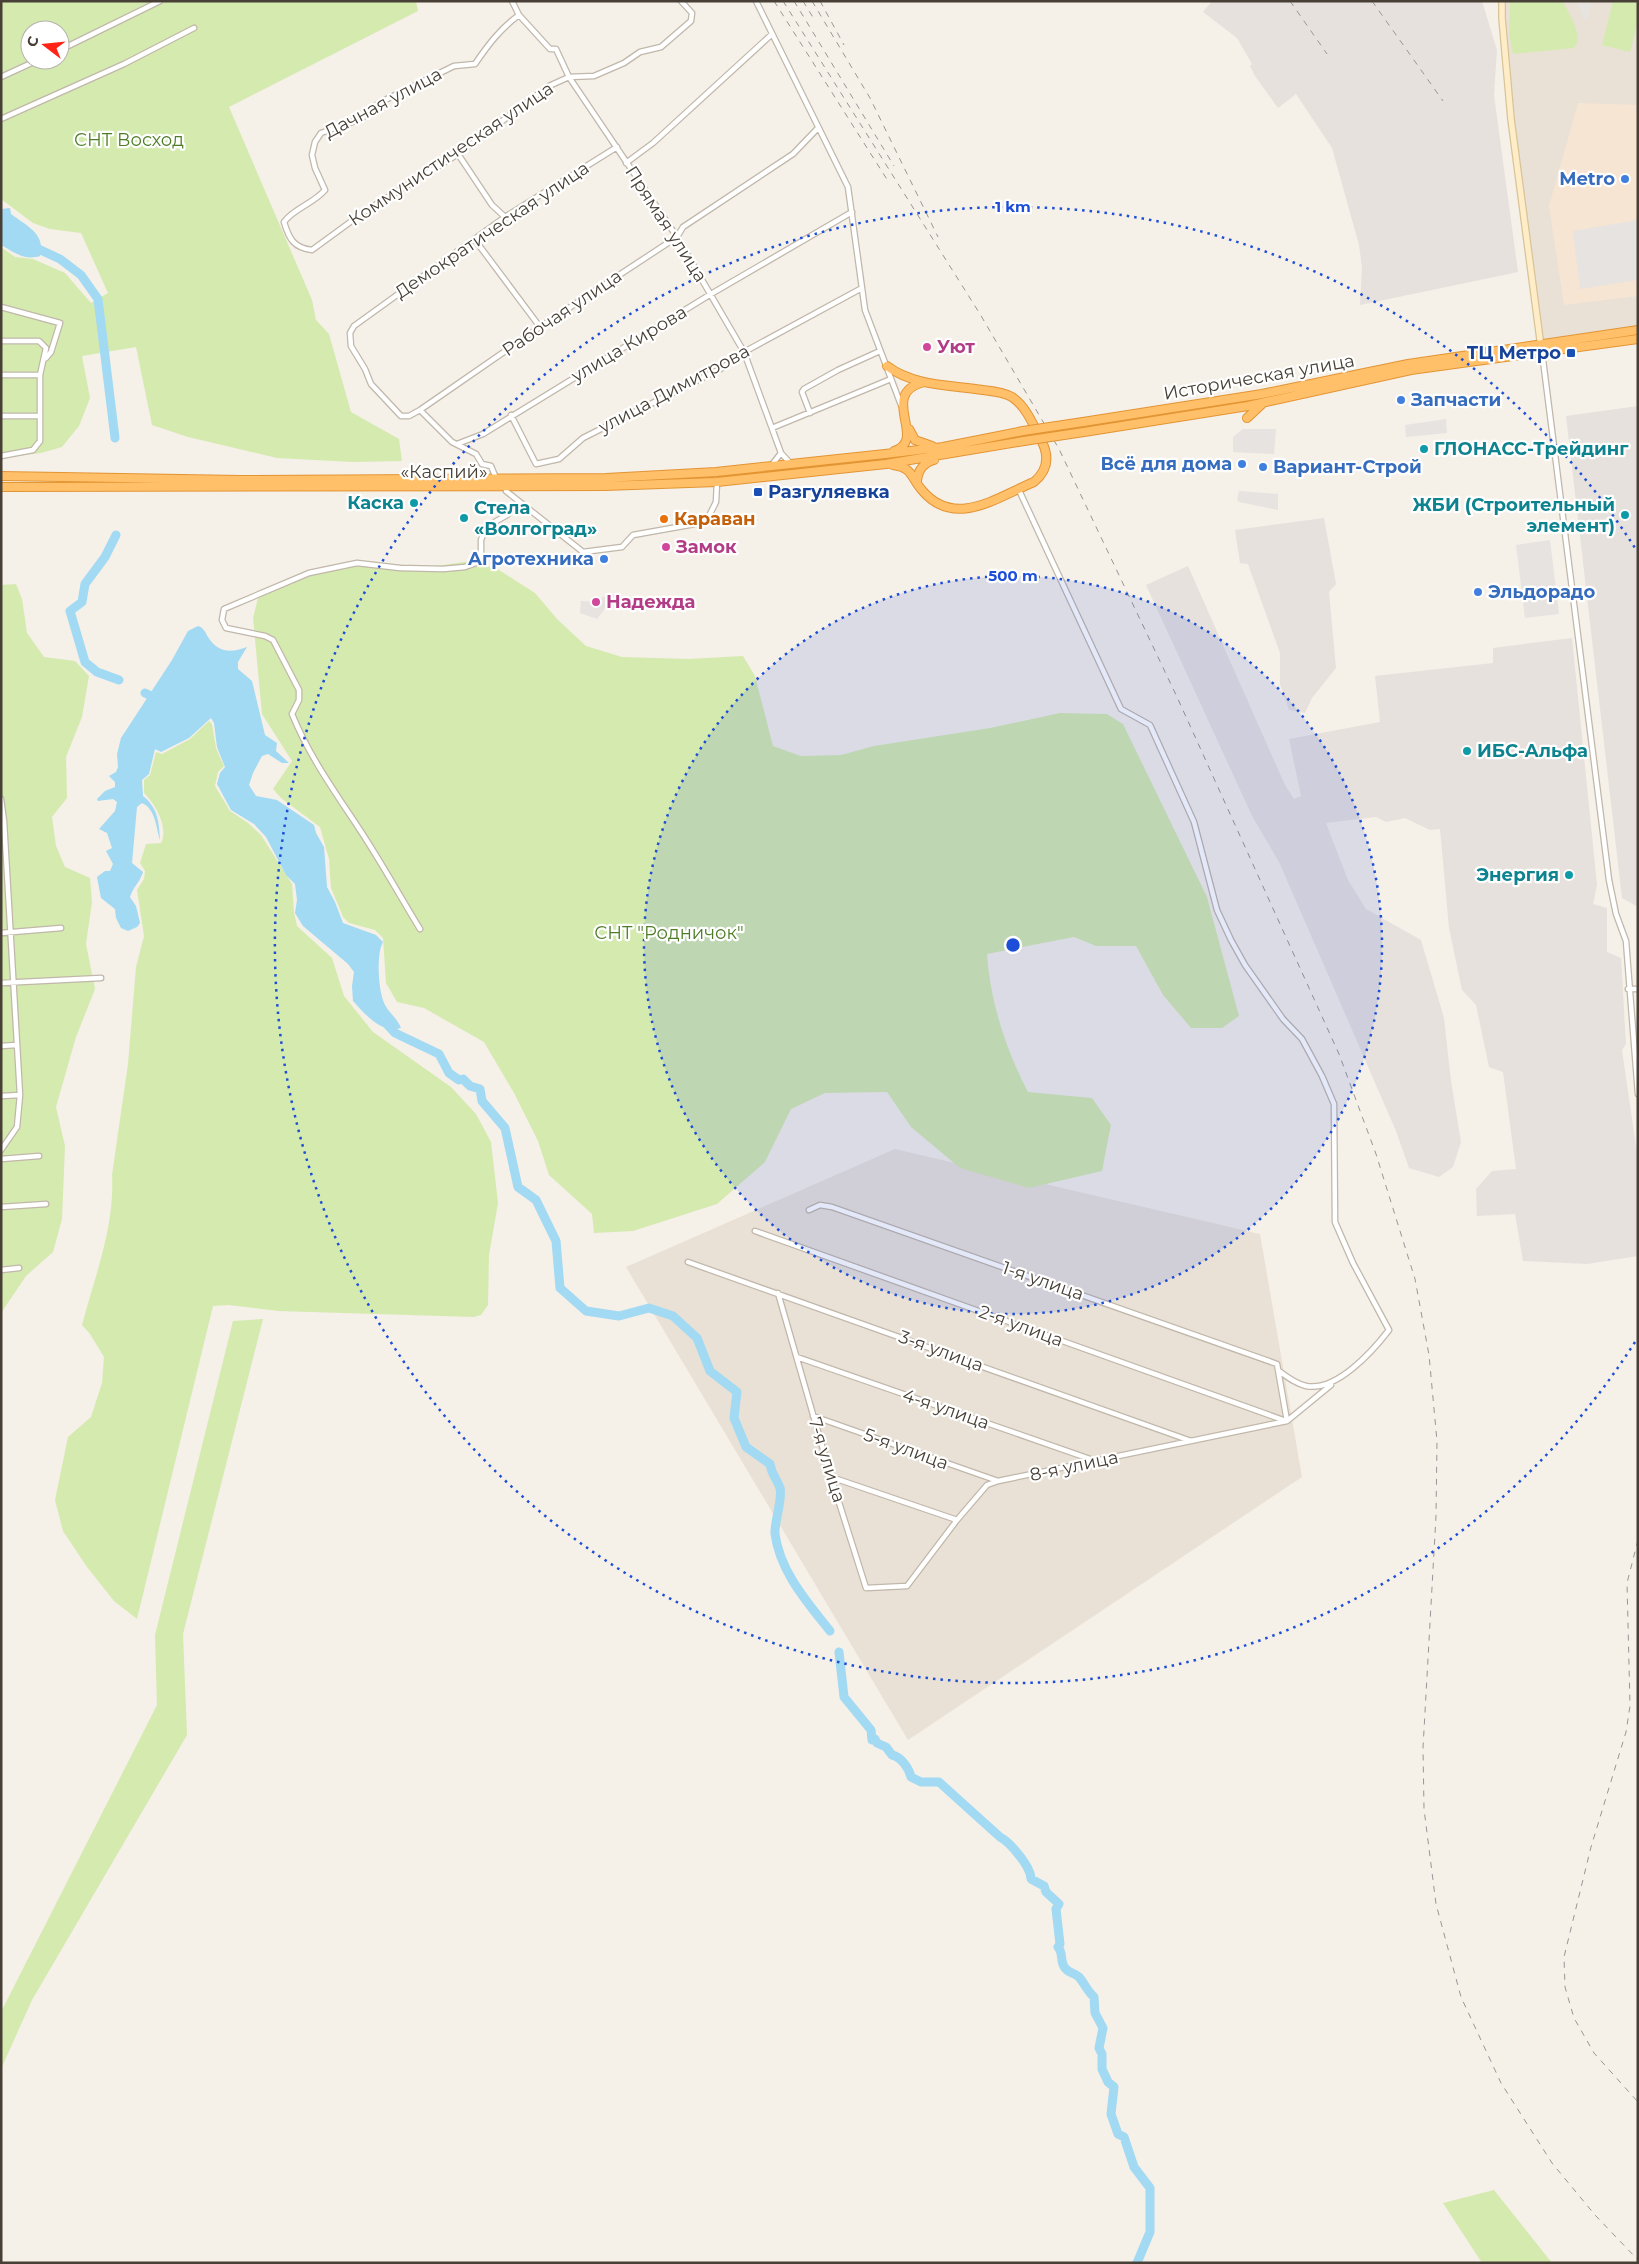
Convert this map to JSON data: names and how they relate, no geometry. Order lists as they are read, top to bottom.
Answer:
{
  "streets": {
    "highway": ["Историческая улица", "«Каспий»"],
    "street": [
      "Дачная улица",
      "Коммунистическая улица",
      "Прямая улица",
      "Демократическая улица",
      "Рабочая улица",
      "улица Кирова",
      "улица Димитрова",
      "1-я улица",
      "2-я улица",
      "3-я улица",
      "4-я улица",
      "5-я улица",
      "7-я улица",
      "8-я улица"
    ]
  },
  "crossings": [
    ["Дачная улица", "Коммунистическая улица"],
    ["Дачная улица", "Прямая улица"],
    ["Коммунистическая улица", "Прямая улица"],
    ["Прямая улица", "Демократическая улица"],
    ["Прямая улица", "Рабочая улица"],
    ["Прямая улица", "улица Кирова"],
    ["Прямая улица", "улица Димитрова"],
    ["Демократическая улица", "Рабочая улица"],
    ["улица Кирова", "улица Димитрова"],
    ["Историческая улица", "«Каспий»"],
    ["2-я улица", "8-я улица"],
    ["3-я улица", "7-я улица"],
    ["3-я улица", "8-я улица"],
    ["4-я улица", "7-я улица"],
    ["4-я улица", "8-я улица"],
    ["5-я улица", "7-я улица"],
    ["5-я улица", "8-я улица"],
    ["7-я улица", "8-я улица"]
  ],
  "parks": ["СНТ Восход", "СНТ \"Родничок\""],
  "places": {
    "other": [
      "Metro",
      "Уют",
      "Запчасти",
      "ГЛОНАСС-Трейдинг",
      "Всё для дома",
      "Вариант-Строй",
      "Каска",
      "ЖБИ (Строительный элемент)",
      "Стела «Волгоград»",
      "Караван",
      "Замок",
      "Агротехника",
      "Эльдорадо",
      "Надежда",
      "ИБС-Альфа",
      "Энергия"
    ],
    "transit": ["ТЦ Метро", "Разгуляевка"]
  },
  "north": "left",
  "rings": ["1 km", "500 m"]
}
